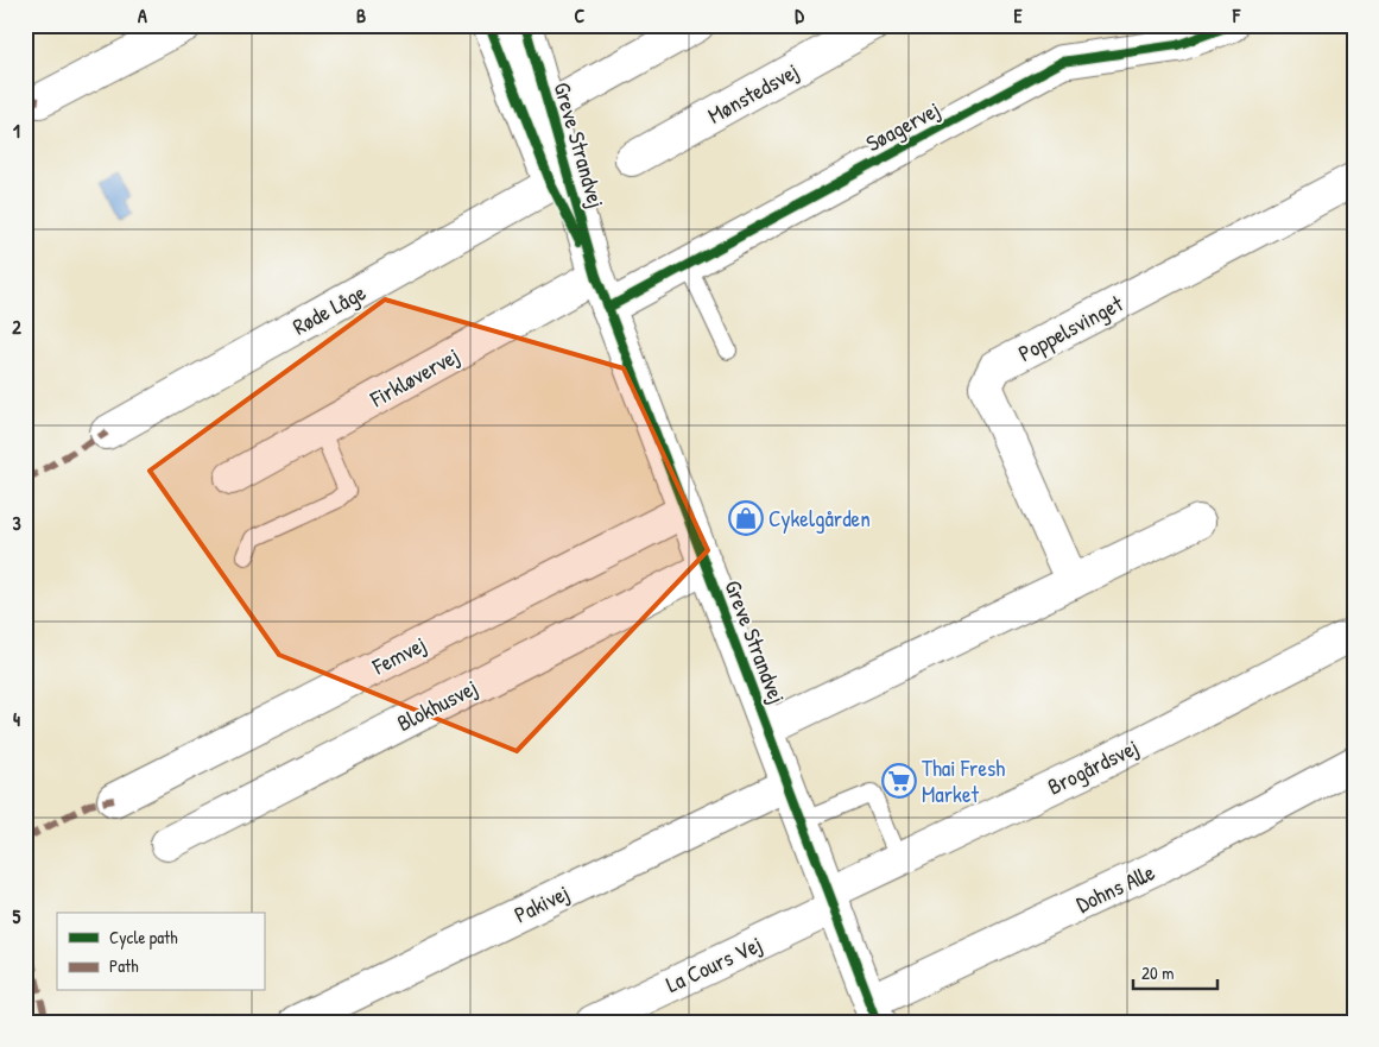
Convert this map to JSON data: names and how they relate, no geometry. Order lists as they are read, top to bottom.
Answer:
{
  "streets": {
    "street": [
      "Mønstedsvej",
      "Søagervej",
      "Greve Strandvej",
      "Røde Låge",
      "Poppelsvinget",
      "Firkløvervej",
      "Femvej",
      "Blokhusvej",
      "Brogårdsvej",
      "Dohns Alle",
      "Pakivej",
      "La Cours Vej"
    ]
  },
  "crossings": [
    ["Søagervej", "Greve Strandvej"],
    ["Greve Strandvej", "Røde Låge"],
    ["Greve Strandvej", "Firkløvervej"],
    ["Greve Strandvej", "Femvej"],
    ["Greve Strandvej", "Blokhusvej"],
    ["Greve Strandvej", "Brogårdsvej"],
    ["Greve Strandvej", "Dohns Alle"],
    ["Greve Strandvej", "Pakivej"],
    ["Greve Strandvej", "La Cours Vej"],
    ["Brogårdsvej", "La Cours Vej"]
  ],
  "places": {
    "shop": ["Cykelgården"],
    "supermarket": ["Thai Fresh Market"]
  },
  "legend": ["Cycle path", "Path"],
  "scale_bar": "20 m",
  "grid": {
    "columns": [
      "A",
      "B",
      "C",
      "D",
      "E",
      "F"
    ],
    "rows": [
      "1",
      "2",
      "3",
      "4",
      "5"
    ]
  }
}
